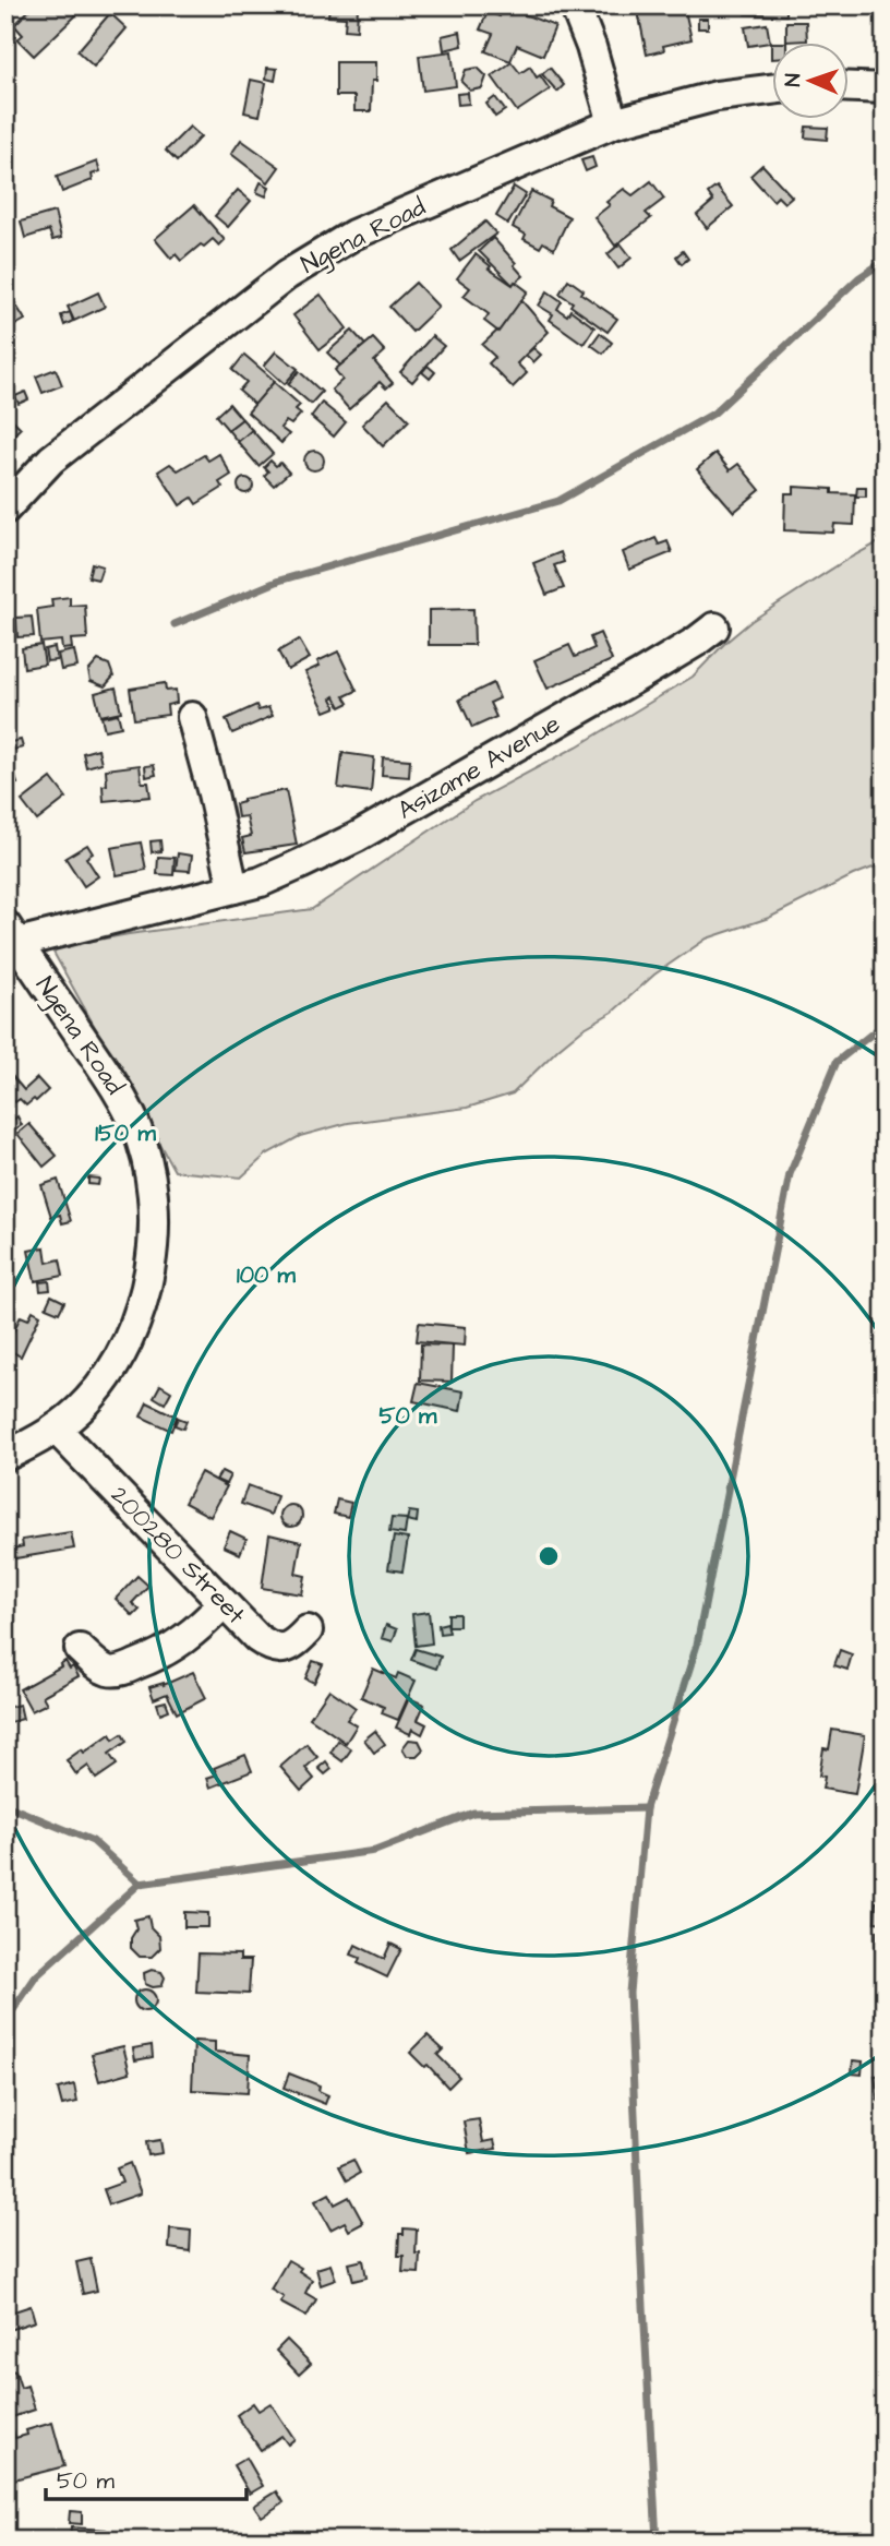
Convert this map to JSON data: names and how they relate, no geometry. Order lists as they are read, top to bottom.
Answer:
{
  "streets": {
    "street": ["Ngena Road", "Asizame Avenue", "200280 Street"]
  },
  "crossings": [
    ["Ngena Road", "Asizame Avenue"],
    ["Ngena Road", "200280 Street"]
  ],
  "scale_bar": "50 m",
  "north": "left",
  "rings": ["150 m", "100 m", "50 m"]
}
